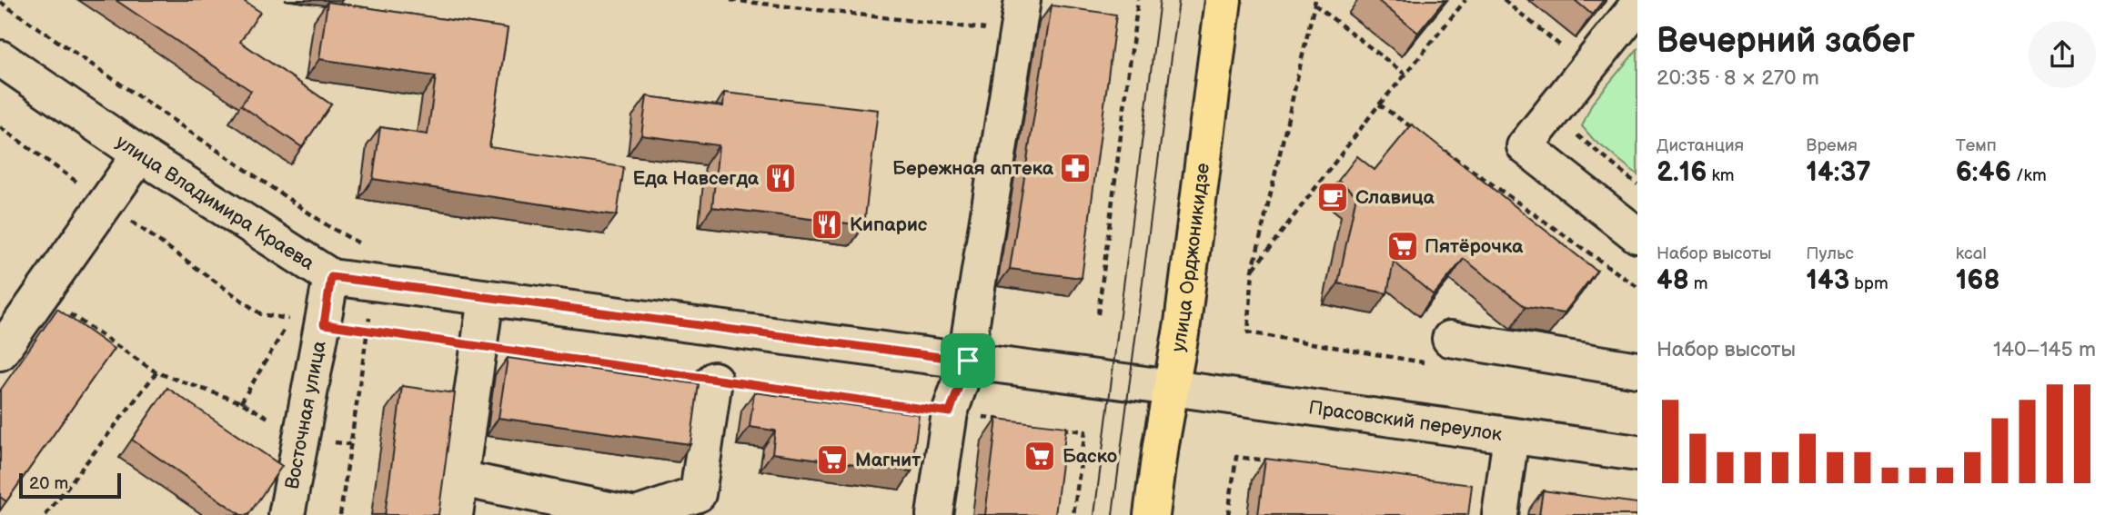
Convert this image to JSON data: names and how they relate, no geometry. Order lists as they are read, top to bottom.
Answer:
{
  "streets": {
    "main road": ["улица Орджоникидзе"],
    "street": ["улица Владимира Краева", "Восточная улица", "Прасовский переулок"]
  },
  "crossings": [
    ["улица Владимира Краева", "улица Орджоникидзе"],
    ["улица Владимира Краева", "Восточная улица"],
    ["улица Владимира Краева", "Прасовский переулок"],
    ["улица Орджоникидзе", "Прасовский переулок"]
  ],
  "places": {
    "pharmacy": ["Бережная аптека"],
    "restaurant": ["Еда Навсегда", "Кипарис"],
    "cafe": ["Славица"],
    "supermarket": ["Пятёрочка", "Баско", "Магнит"]
  },
  "scale_bar": "20 m",
  "page": {
    "heading": ["Вечерний забег", "20:35 · 8 × 270 m"],
    "stats": [
      ["Дистанция", "2.16 km"],
      ["Время", "14:37"],
      ["Темп", "6:46 /km"],
      ["Набор высоты", "48 m"],
      ["Пульс", "143 bpm"],
      ["kcal", "168"]
    ],
    "chart": ["Набор высоты", "140–145 m"],
    "scale": "20 m"
  }
}
